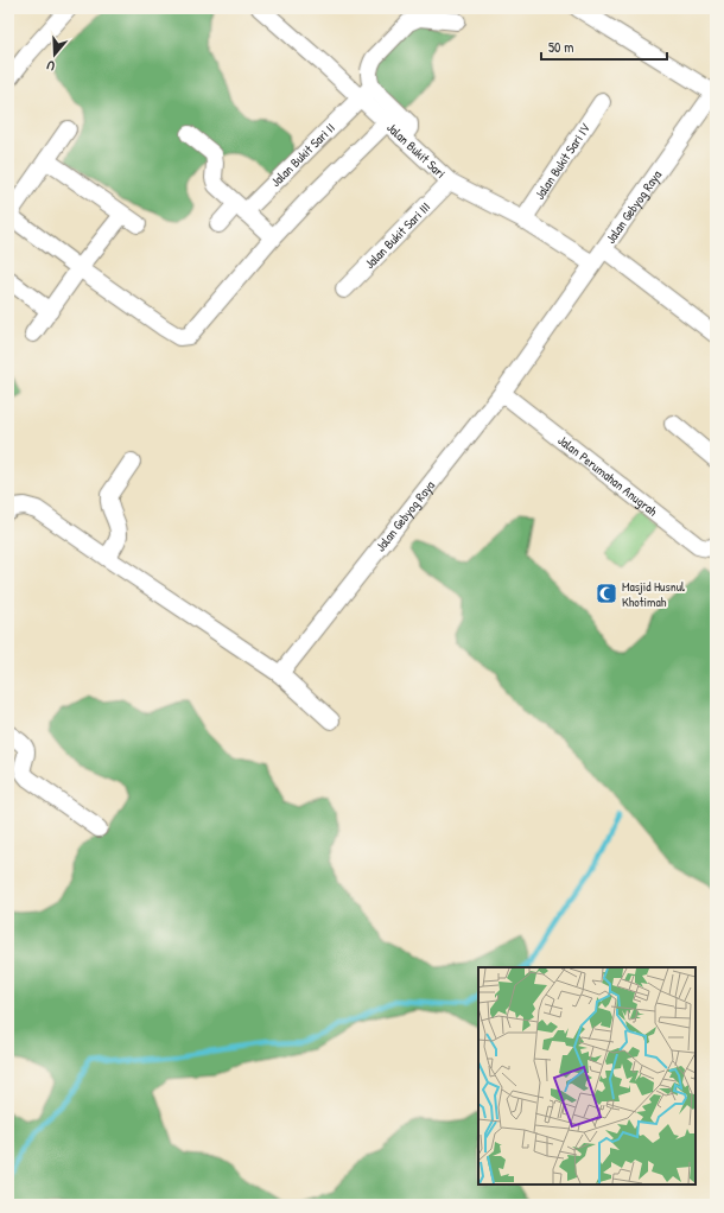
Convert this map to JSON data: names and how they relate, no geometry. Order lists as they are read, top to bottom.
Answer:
{
  "streets": {
    "street": [
      "Jalan Bukit Sari",
      "Jalan Bukit Sari II",
      "Jalan Bukit Sari IV",
      "Jalan Gebyog Raya",
      "Jalan Bukit Sari III",
      "Jalan Perumahan Anugrah"
    ]
  },
  "crossings": [
    ["Jalan Bukit Sari", "Jalan Bukit Sari II"],
    ["Jalan Bukit Sari", "Jalan Bukit Sari IV"],
    ["Jalan Bukit Sari", "Jalan Gebyog Raya"],
    ["Jalan Bukit Sari", "Jalan Bukit Sari III"],
    ["Jalan Gebyog Raya", "Jalan Perumahan Anugrah"]
  ],
  "places": {
    "mosque": ["Masjid Husnul Khotimah"]
  },
  "scale_bar": "50 m",
  "north": "bottom"
}
